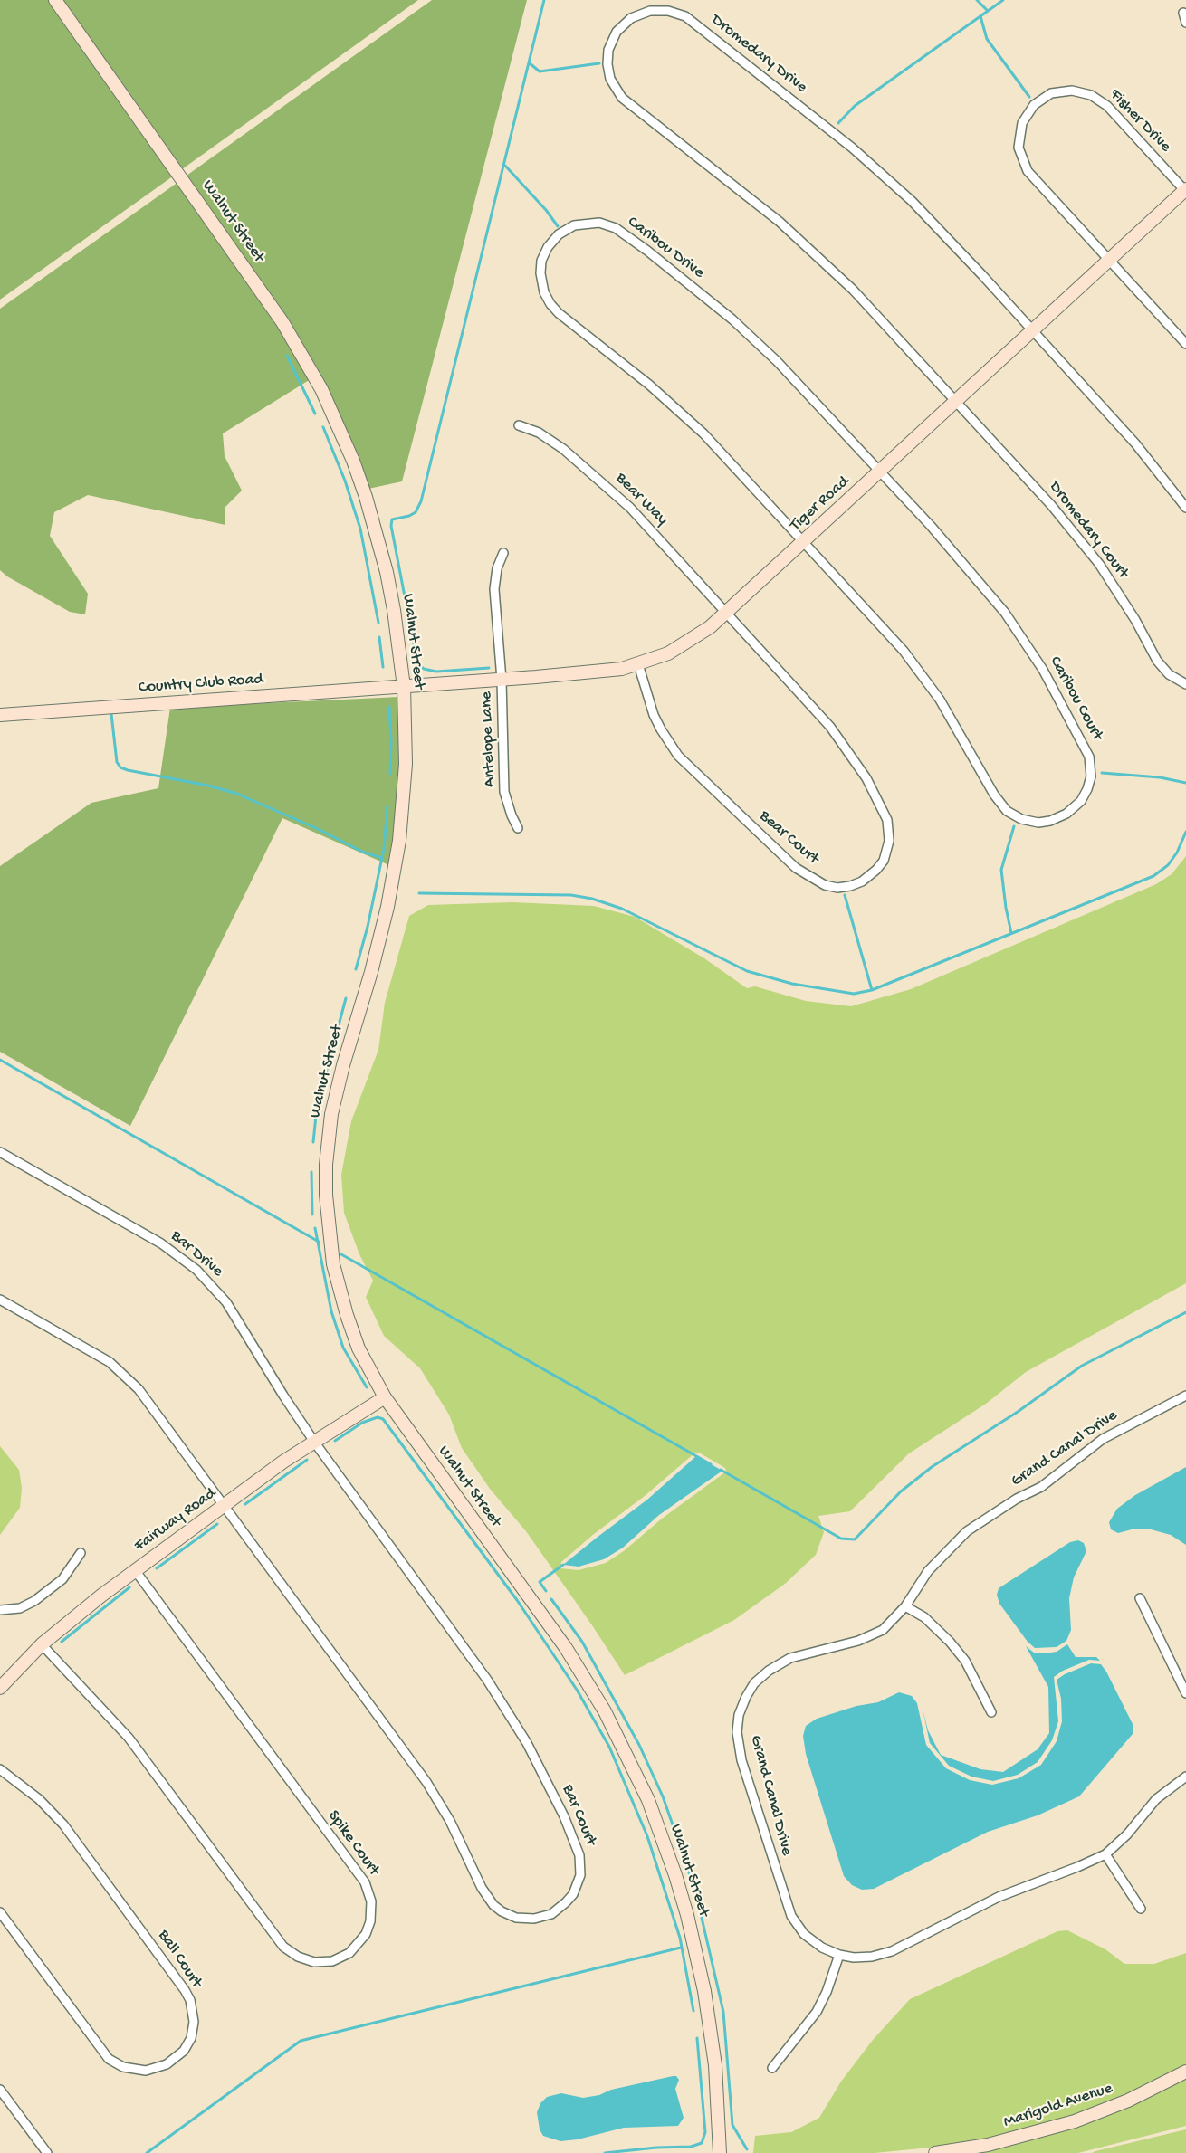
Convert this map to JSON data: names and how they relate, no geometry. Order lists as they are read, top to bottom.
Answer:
{
  "streets": {
    "street": [
      "Dromedary Drive",
      "Fisher Drive",
      "Walnut Street",
      "Caribou Drive",
      "Bear Way",
      "Tiger Road",
      "Dromedary Court",
      "Country Club Road",
      "Caribou Court",
      "Antelope Lane",
      "Bear Court",
      "Bar Drive",
      "Grand Canal Drive",
      "Fairway Road",
      "Bar Court",
      "Spike Court",
      "Ball Court",
      "Marigold Avenue"
    ]
  },
  "crossings": [
    ["Dromedary Drive", "Tiger Road"],
    ["Dromedary Drive", "Dromedary Court"],
    ["Fisher Drive", "Tiger Road"],
    ["Walnut Street", "Tiger Road"],
    ["Walnut Street", "Country Club Road"],
    ["Walnut Street", "Fairway Road"],
    ["Caribou Drive", "Tiger Road"],
    ["Caribou Drive", "Caribou Court"],
    ["Bear Way", "Tiger Road"],
    ["Bear Way", "Bear Court"],
    ["Tiger Road", "Dromedary Court"],
    ["Tiger Road", "Country Club Road"],
    ["Tiger Road", "Caribou Court"],
    ["Tiger Road", "Antelope Lane"],
    ["Tiger Road", "Bear Court"],
    ["Bar Drive", "Fairway Road"],
    ["Bar Drive", "Bar Court"],
    ["Fairway Road", "Bar Court"],
    ["Fairway Road", "Spike Court"]
  ]
}
